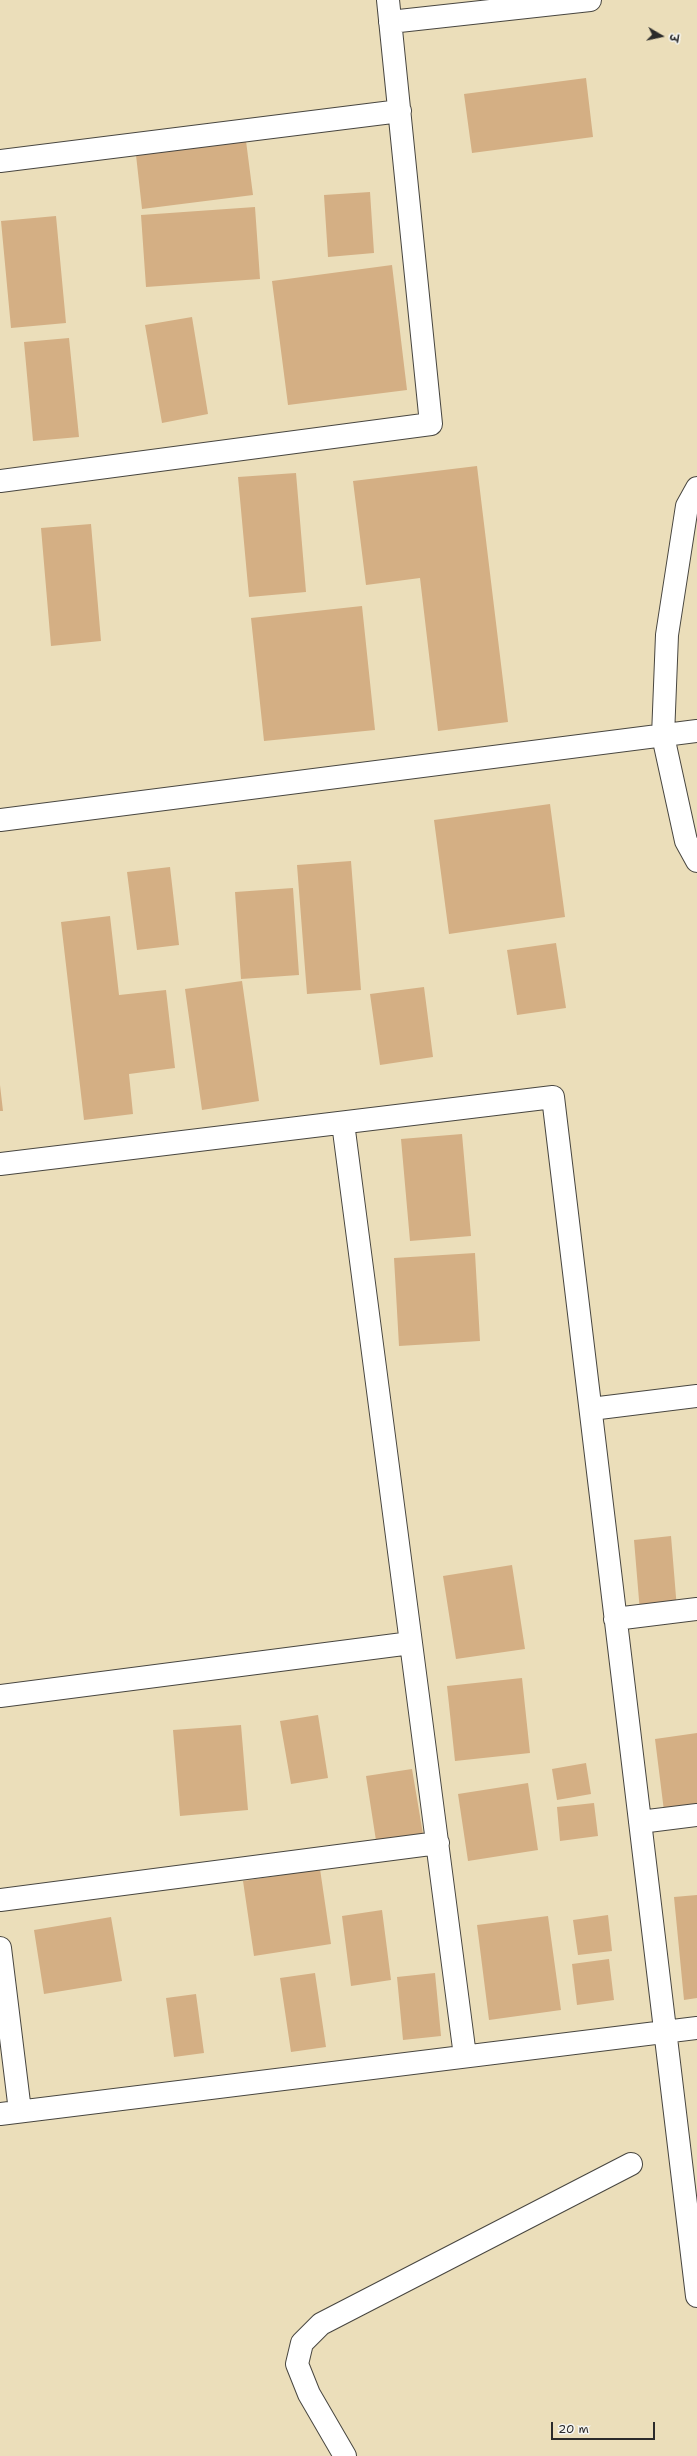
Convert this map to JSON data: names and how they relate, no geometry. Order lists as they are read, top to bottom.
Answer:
{
  "scale_bar": "20 m",
  "north": "right"
}
